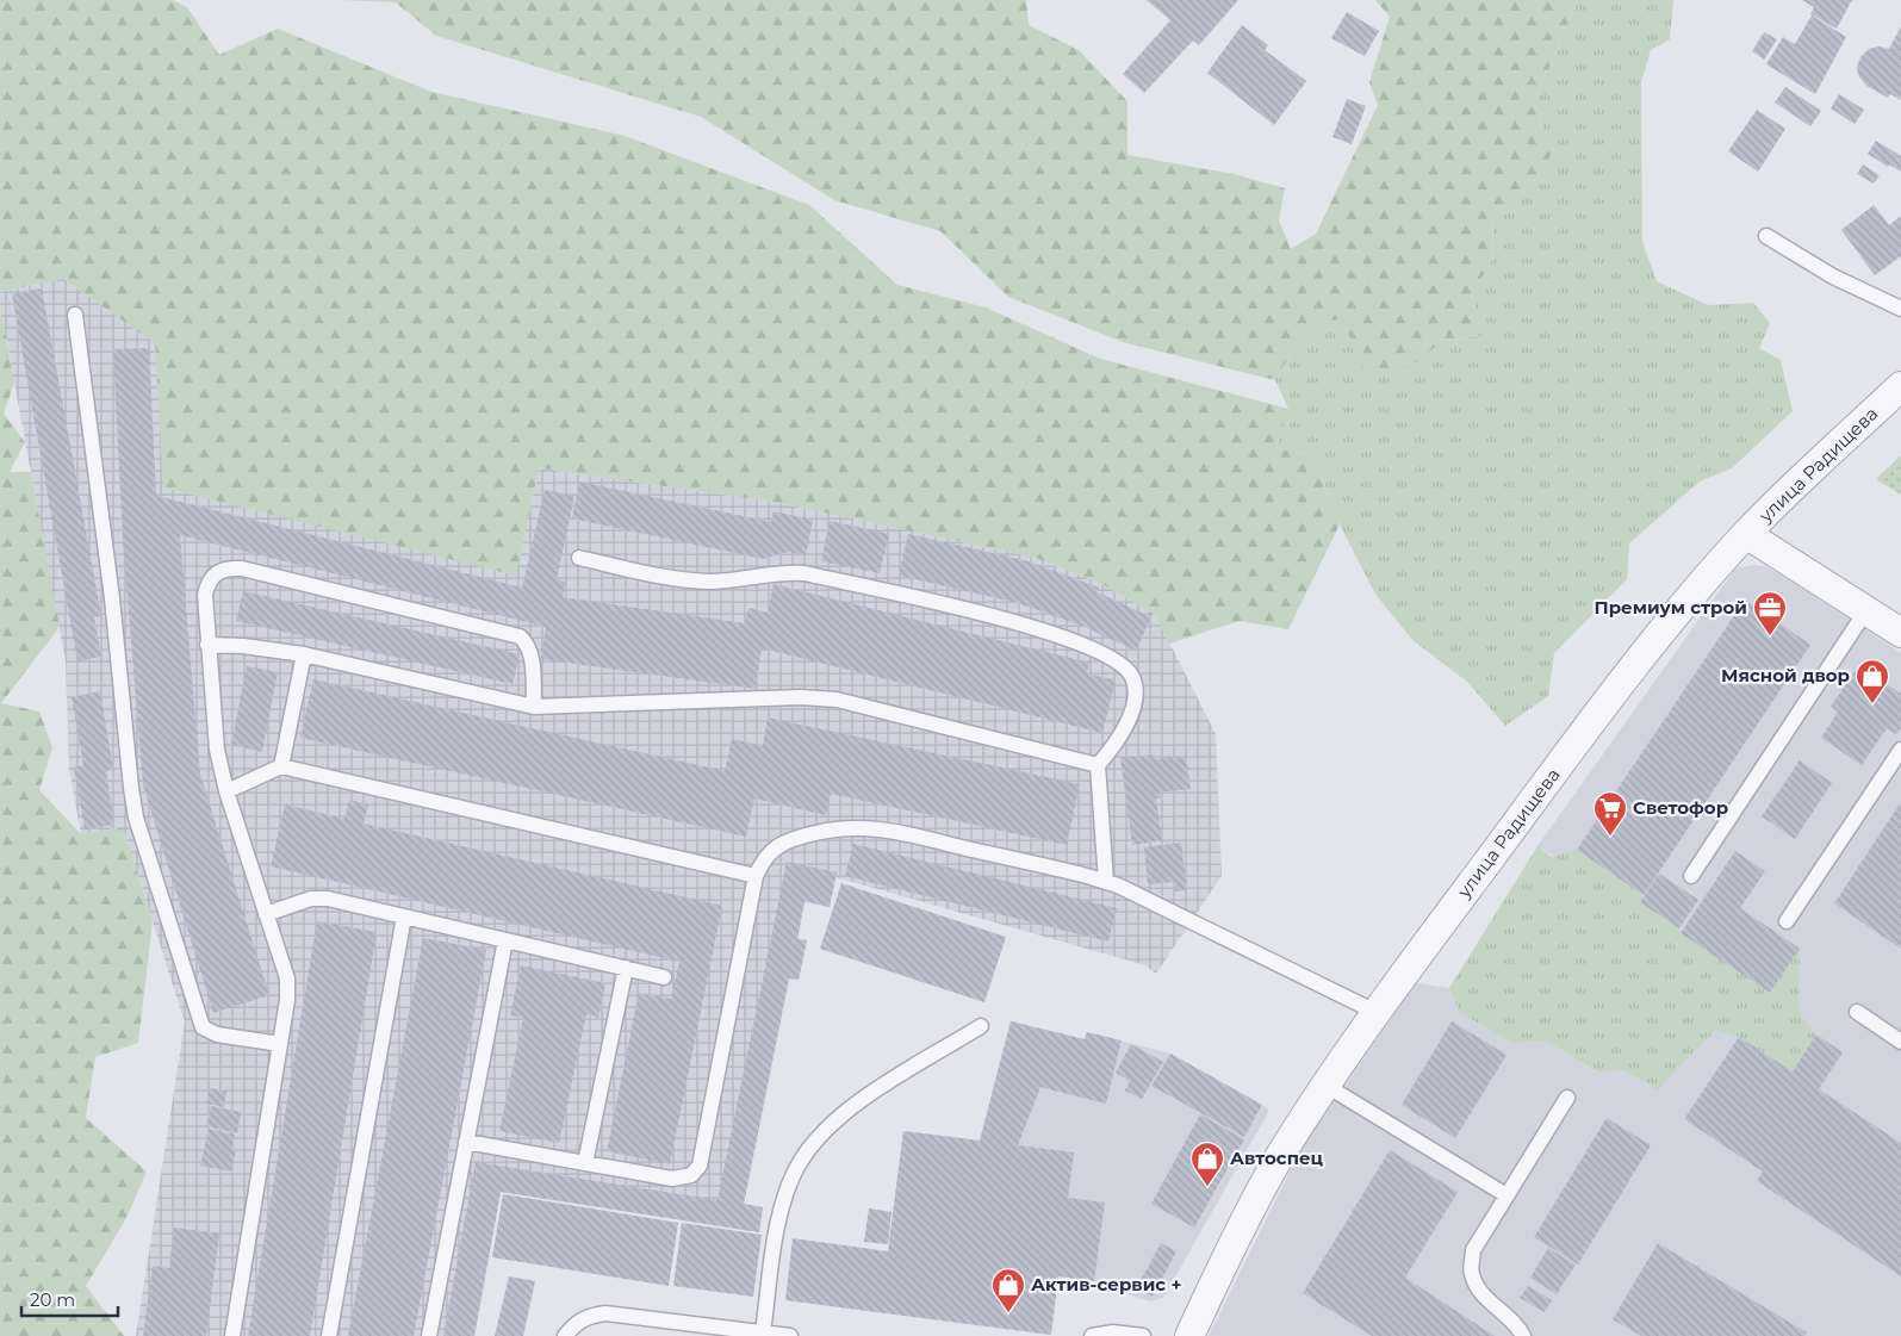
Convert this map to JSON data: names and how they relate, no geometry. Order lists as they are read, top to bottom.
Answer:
{
  "streets": {
    "street": ["улица Радищева"]
  },
  "places": {
    "office": ["Премиум строй"],
    "shop": ["Мясной двор", "Автоспец", "Актив-сервис +"],
    "supermarket": ["Светофор"]
  },
  "scale_bar": "20 m"
}
